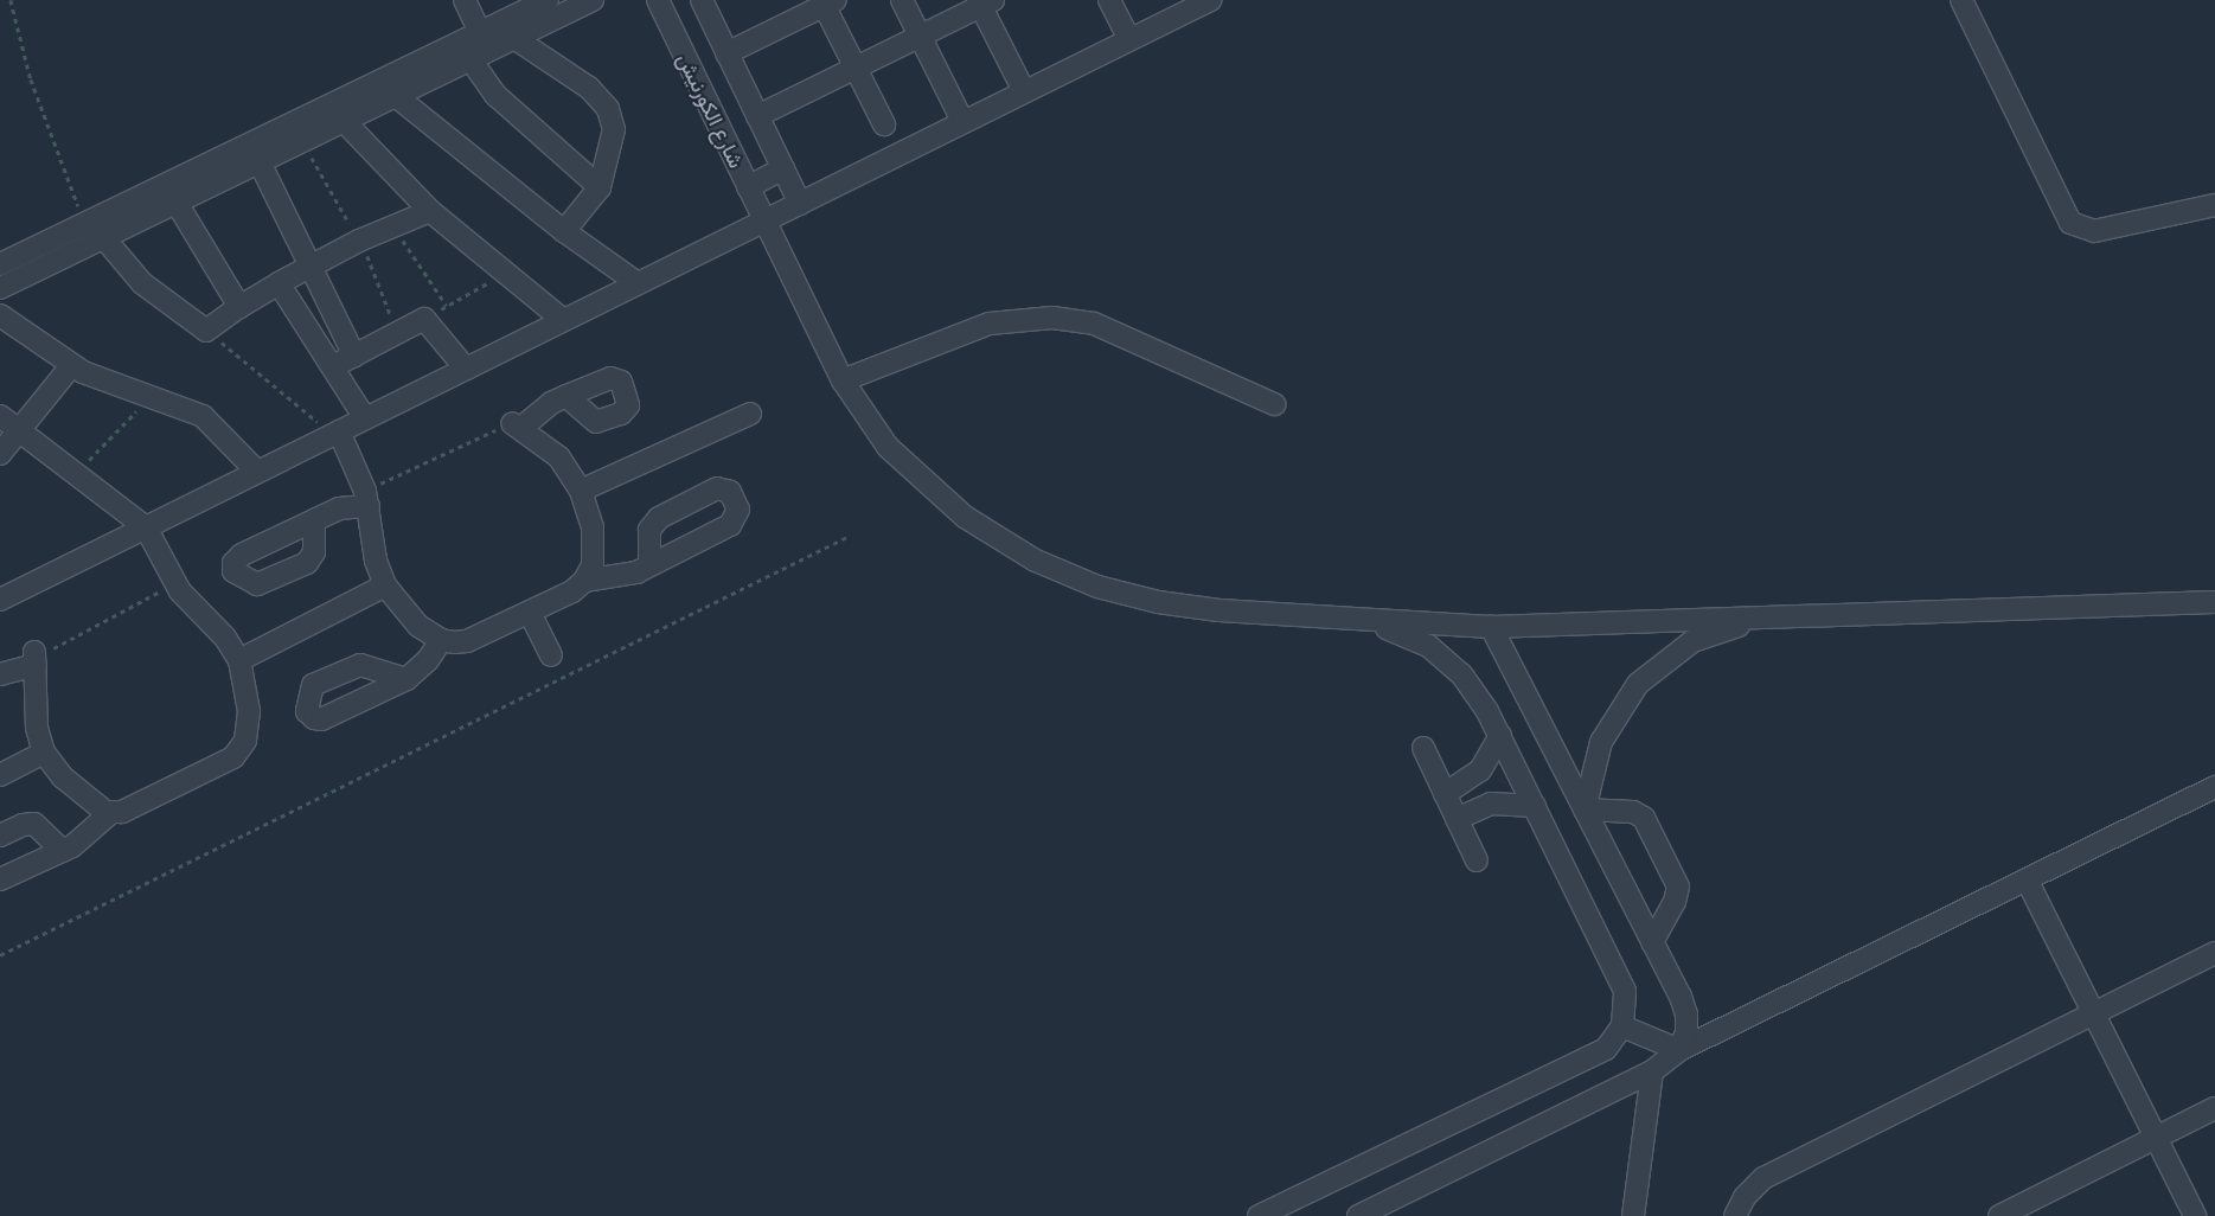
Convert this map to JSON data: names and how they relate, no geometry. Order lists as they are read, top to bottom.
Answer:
{
  "streets": {
    "street": ["شارع الكورنيش"]
  }
}
